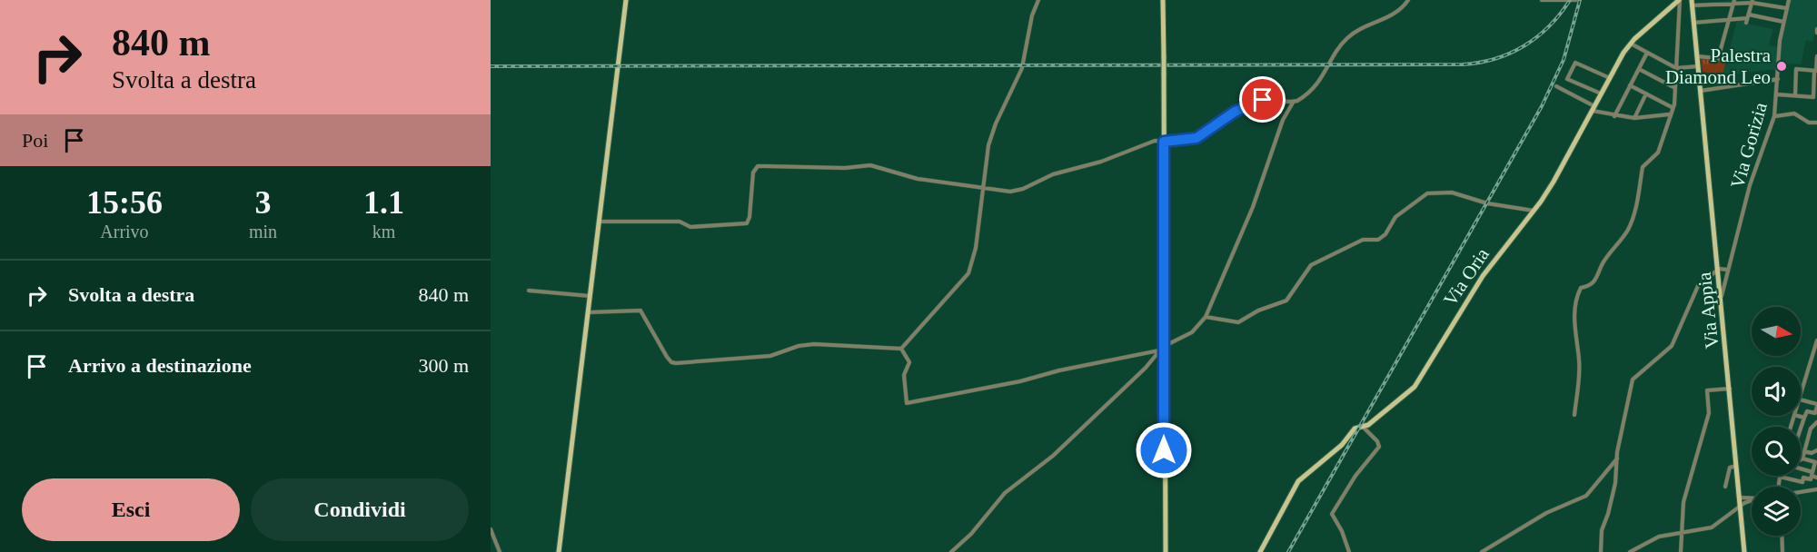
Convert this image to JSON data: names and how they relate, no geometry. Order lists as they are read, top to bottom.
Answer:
{
  "streets": {
    "main road": ["Via Oria", "Via Appia"],
    "street": ["Via Gorizia"]
  },
  "crossings": [
    ["Via Gorizia", "Via Appia"]
  ],
  "places": ["Palestra Diamond Leo"],
  "north": "right",
  "page": {
    "turn": ["840 m", "Svolta a destra"],
    "then": "Poi",
    "eta": [
      "15:56",
      "Arrivo",
      "3",
      "min",
      "1.1",
      "km"
    ],
    "list": [
      {
        "name": "Svolta a destra",
        "value": "840 m"
      },
      {
        "name": "Arrivo a destinazione",
        "value": "300 m"
      }
    ],
    "buttons": ["Esci", "Condividi"]
  }
}
